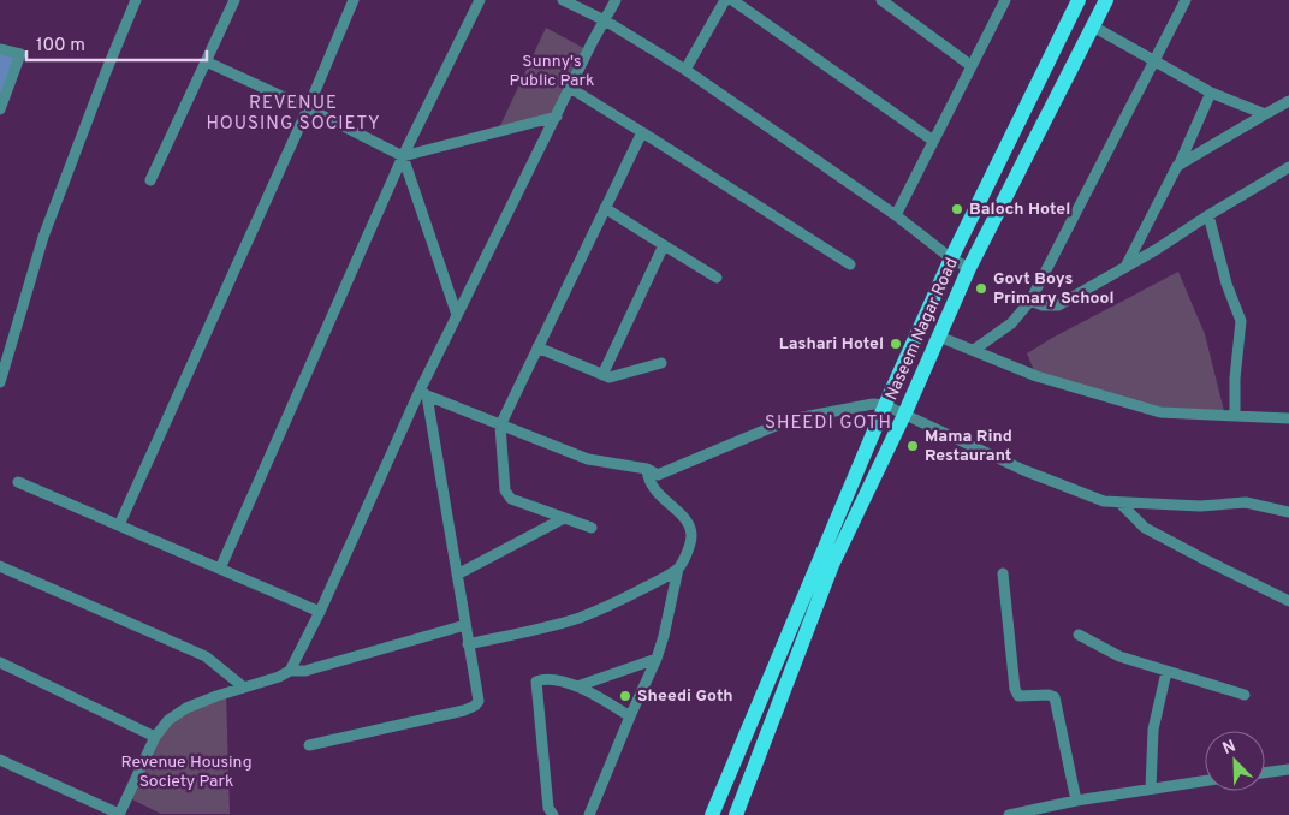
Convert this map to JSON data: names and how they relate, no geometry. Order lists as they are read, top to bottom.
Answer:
{
  "streets": {
    "main road": ["Naseem Nagar Road"]
  },
  "districts": ["REVENUE HOUSING SOCIETY", "SHEEDI GOTH"],
  "parks": ["Sunny's Public Park", "Revenue Housing Society Park"],
  "places": [
    "Baloch Hotel",
    "Govt Boys Primary School",
    "Lashari Hotel",
    "Mama Rind Restaurant",
    "Sheedi Goth"
  ],
  "scale_bar": "100 m",
  "north": "top left"
}
